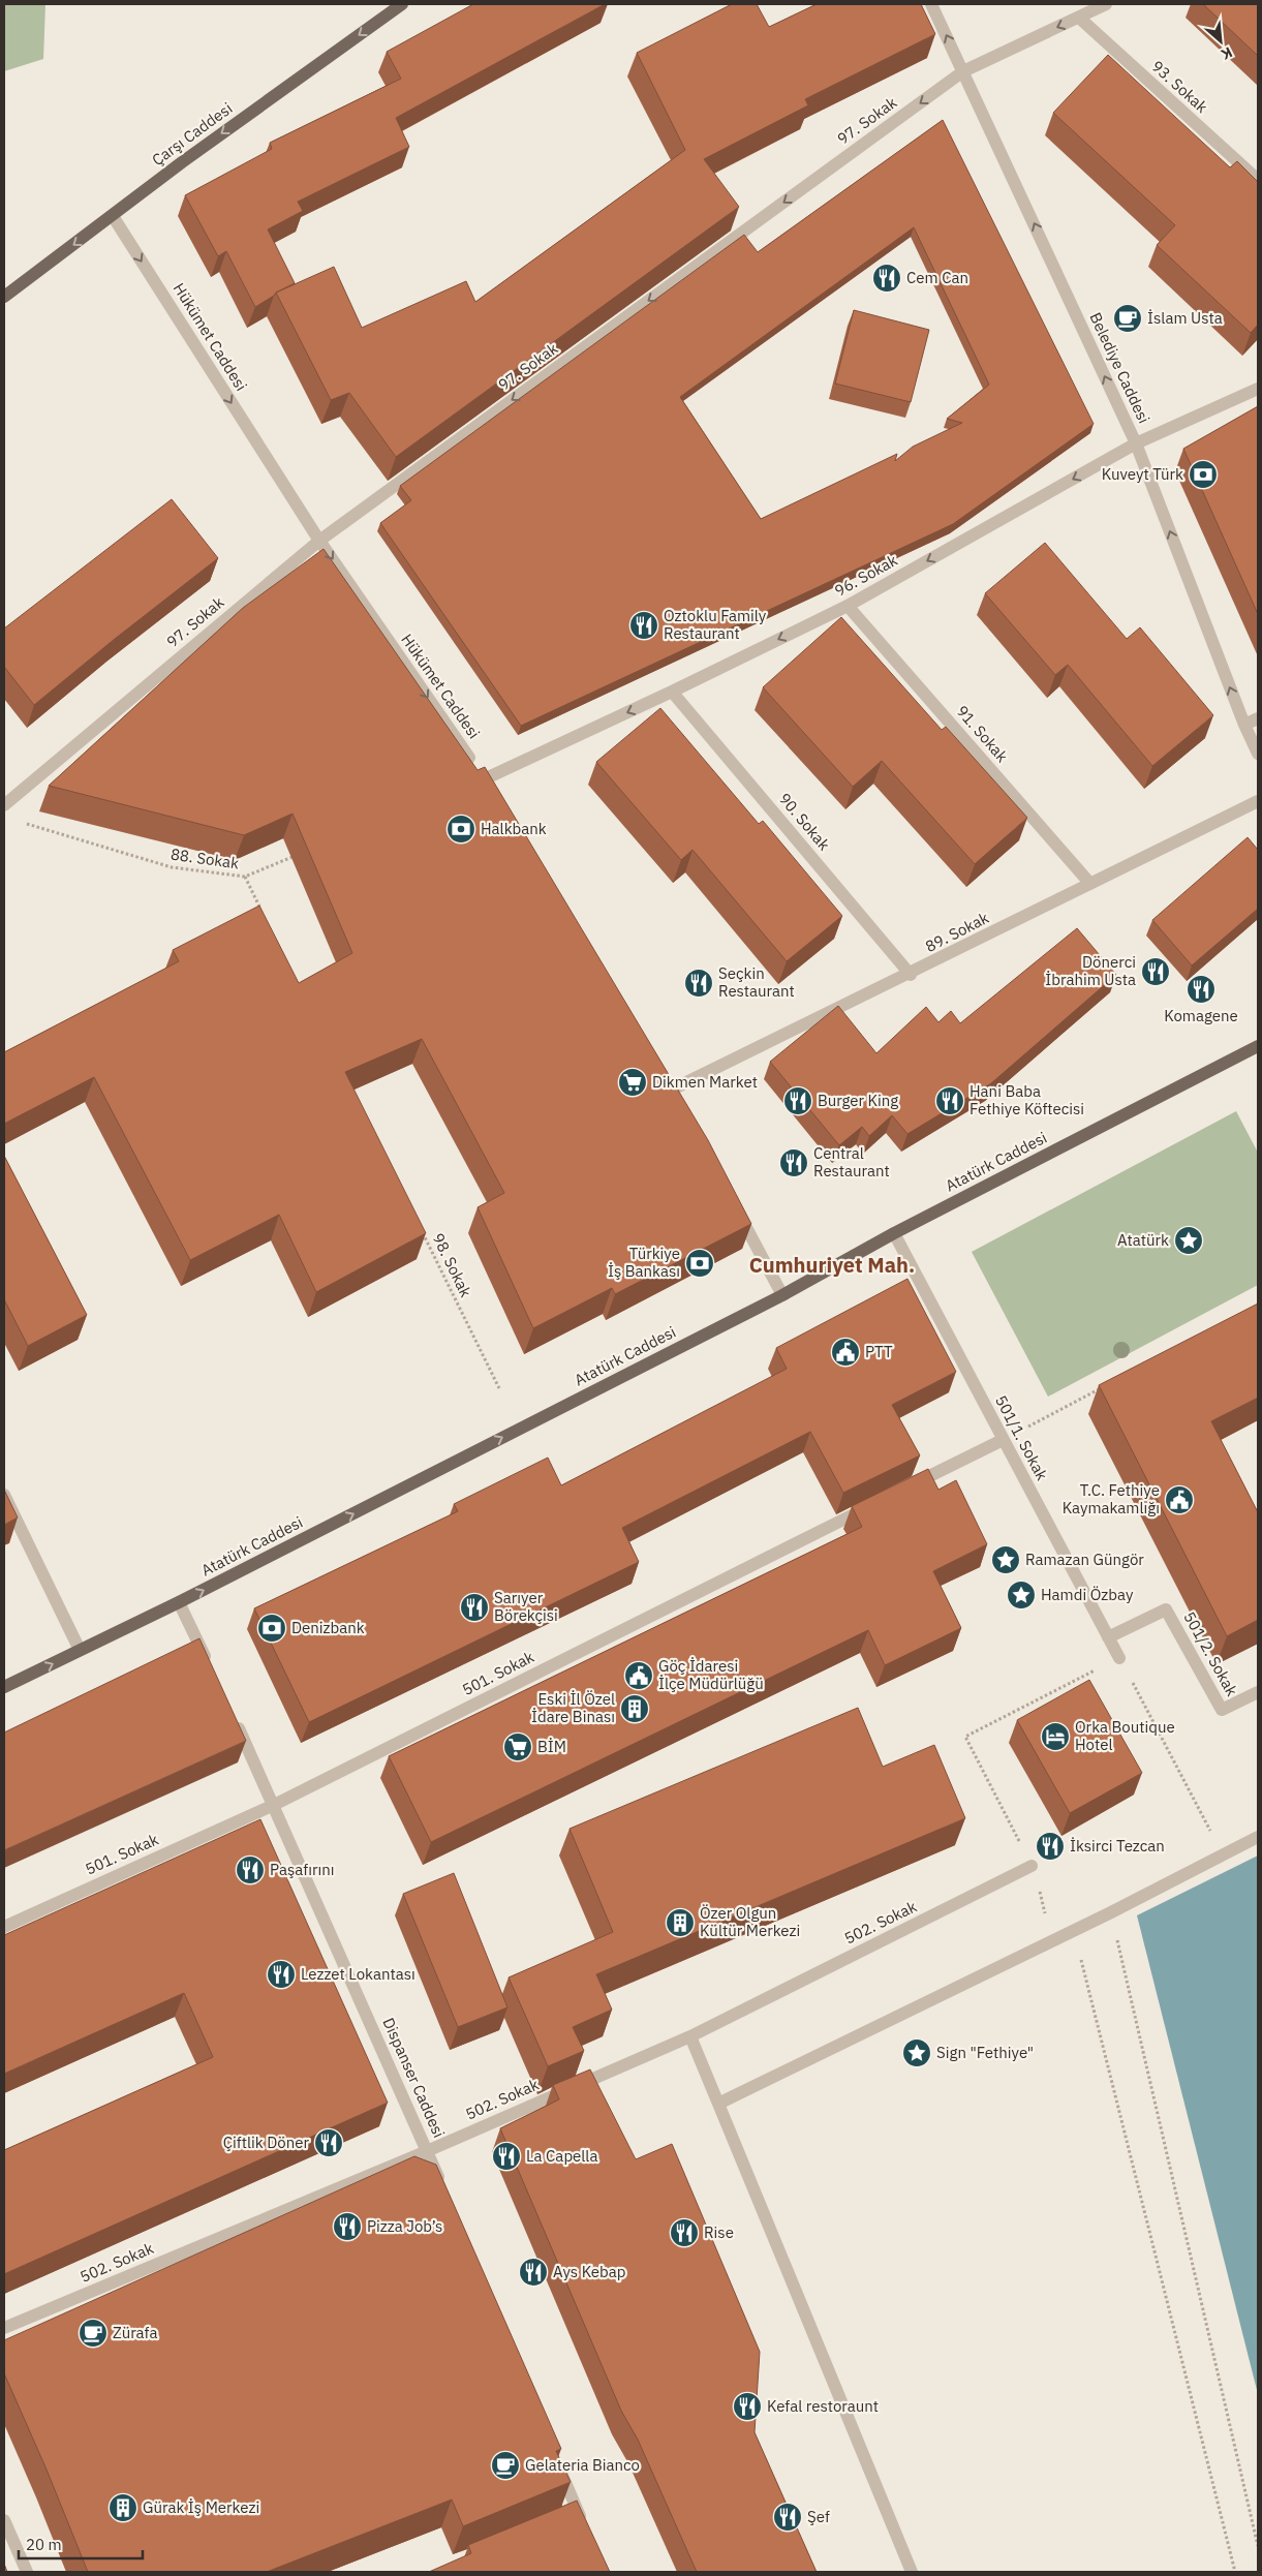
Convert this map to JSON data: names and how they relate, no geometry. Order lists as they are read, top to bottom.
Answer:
{
  "streets": {
    "main road": ["Çarşı Caddesi", "Atatürk Caddesi"],
    "street": [
      "93. Sokak",
      "97. Sokak",
      "Hükümet Caddesi",
      "Belediye Caddesi",
      "96. Sokak",
      "91. Sokak",
      "90. Sokak",
      "89. Sokak",
      "501/1. Sokak",
      "501/2. Sokak",
      "501. Sokak",
      "502. Sokak",
      "Dispanser Caddesi"
    ],
    "path": ["88. Sokak", "98. Sokak"]
  },
  "crossings": [
    ["93. Sokak", "97. Sokak"],
    ["97. Sokak", "Hükümet Caddesi"],
    ["97. Sokak", "Belediye Caddesi"],
    ["Çarşı Caddesi", "Hükümet Caddesi"],
    ["Hükümet Caddesi", "96. Sokak"],
    ["Belediye Caddesi", "96. Sokak"],
    ["96. Sokak", "91. Sokak"],
    ["96. Sokak", "90. Sokak"],
    ["91. Sokak", "89. Sokak"],
    ["90. Sokak", "89. Sokak"],
    ["Atatürk Caddesi", "501/1. Sokak"],
    ["501/1. Sokak", "501/2. Sokak"],
    ["501. Sokak", "Dispanser Caddesi"],
    ["502. Sokak", "Dispanser Caddesi"]
  ],
  "one_way": [
    "97. Sokak",
    "Çarşı Caddesi",
    "Hükümet Caddesi",
    "Belediye Caddesi",
    "96. Sokak",
    "Atatürk Caddesi"
  ],
  "districts": ["Cumhuriyet Mah."],
  "places": {
    "restaurant": [
      "Cem Can",
      "Oztoklu Family Restaurant",
      "Dönerci İbrahim Usta",
      "Seçkin Restaurant",
      "Komagene",
      "Burger King",
      "Hani Baba Fethiye Köftecisi",
      "Central Restaurant",
      "Sarıyer Börekçisi",
      "İksirci Tezcan",
      "Paşafırını",
      "Lezzet Lokantası",
      "Çiftlik Döner",
      "La Capella",
      "Pizza Job’s",
      "Rise",
      "Ays Kebap",
      "Kefal restoraunt",
      "Şef"
    ],
    "cafe": ["İslam Usta", "Zürafa", "Gelateria Bianco"],
    "bank": [
      "Kuveyt Türk",
      "Halkbank",
      "Türkiye İş Bankası",
      "Denizbank"
    ],
    "supermarket": ["Dikmen Market", "BİM"],
    "place": [
      "Atatürk",
      "Ramazan Güngör",
      "Hamdi Özbay",
      "Sign \"Fethiye\""
    ],
    "public building": ["PTT", "T.C. Fethiye Kaymakamlığı", "Göç İdaresi İlçe Müdürlüğü"],
    "building": ["Eski İl Özel İdare Binası", "Özer Olgun Kültür Merkezi", "Gürak İş Merkezi"],
    "hotel": ["Orka Boutique Hotel"]
  },
  "scale_bar": "20 m",
  "north": "bottom right"
}
